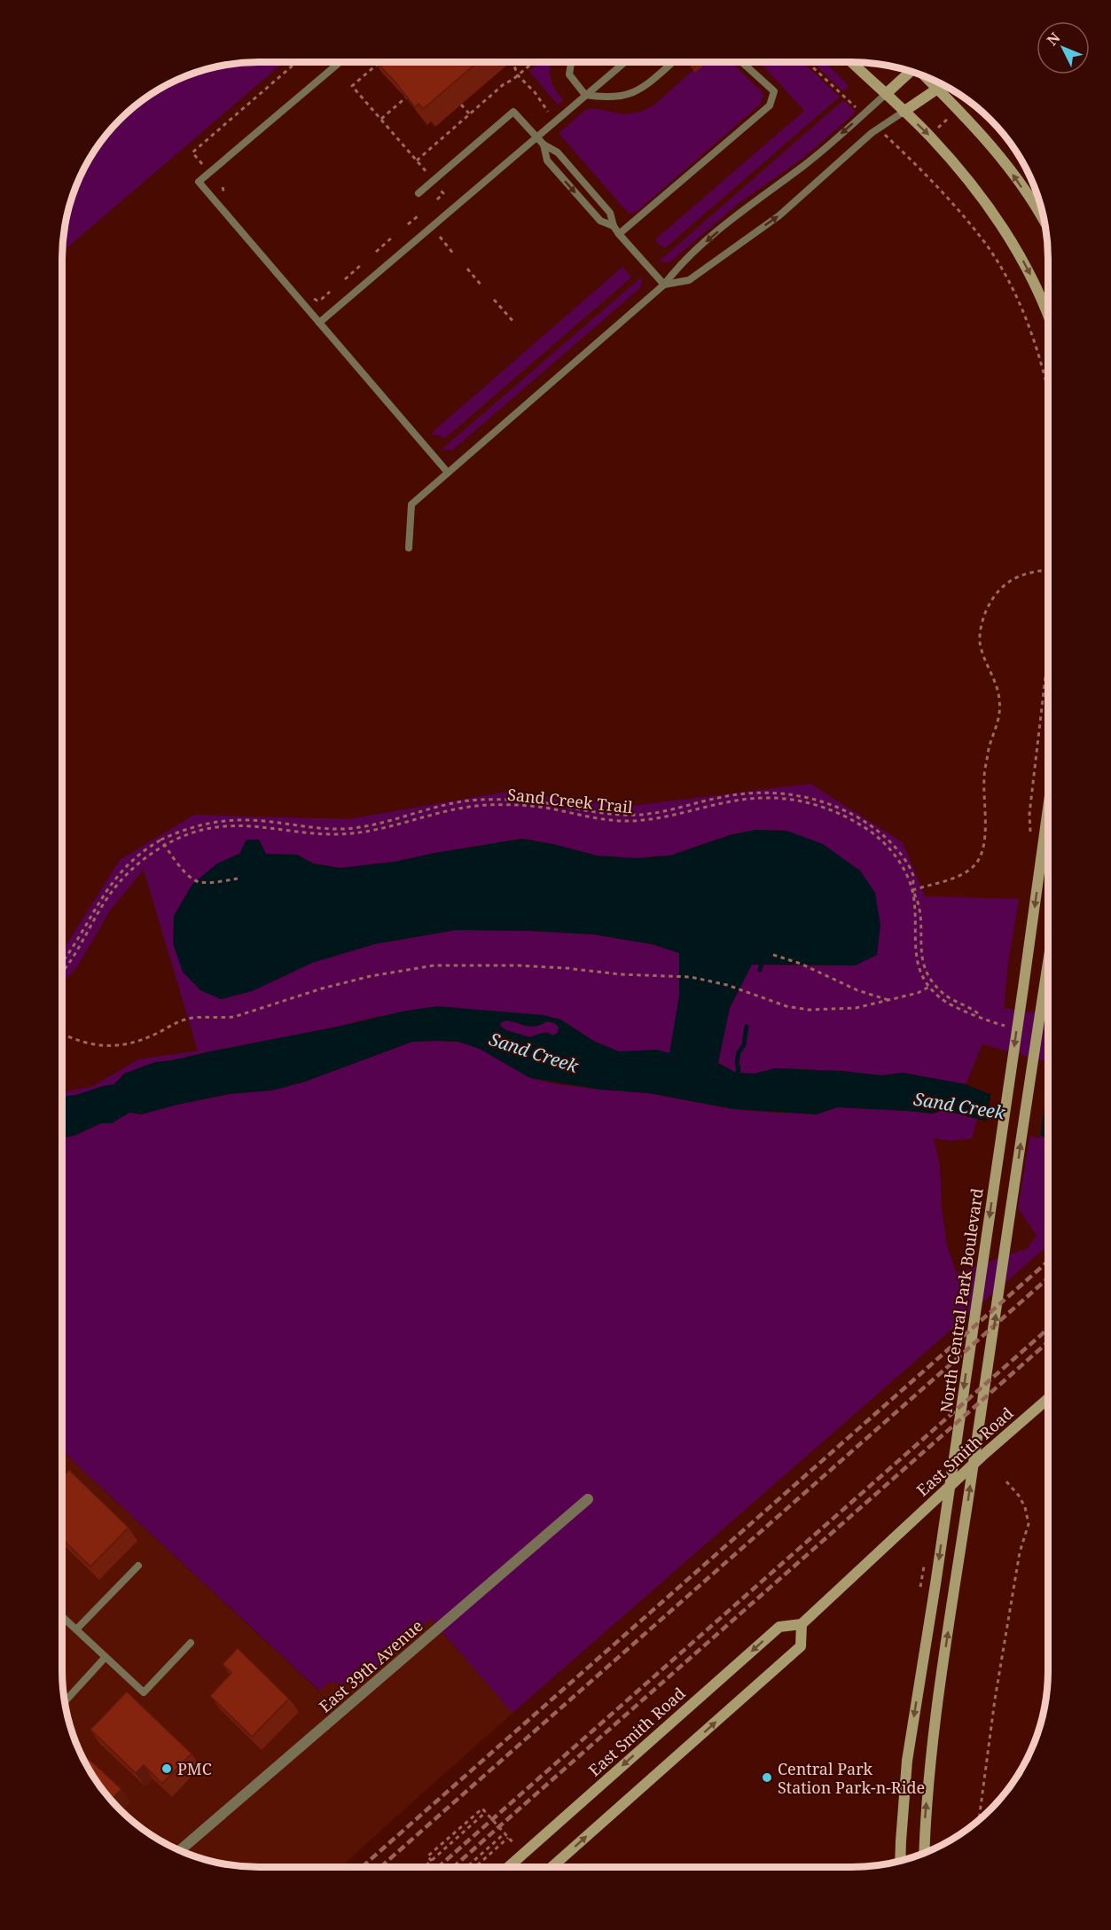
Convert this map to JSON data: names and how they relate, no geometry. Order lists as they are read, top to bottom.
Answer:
{
  "streets": {
    "main road": ["North Central Park Boulevard", "East Smith Road"],
    "street": ["East 39th Avenue"],
    "path": ["Sand Creek Trail"]
  },
  "water": ["Sand Creek"],
  "places": ["PMC", "Central Park Station Park-n-Ride"],
  "north": "top left"
}
